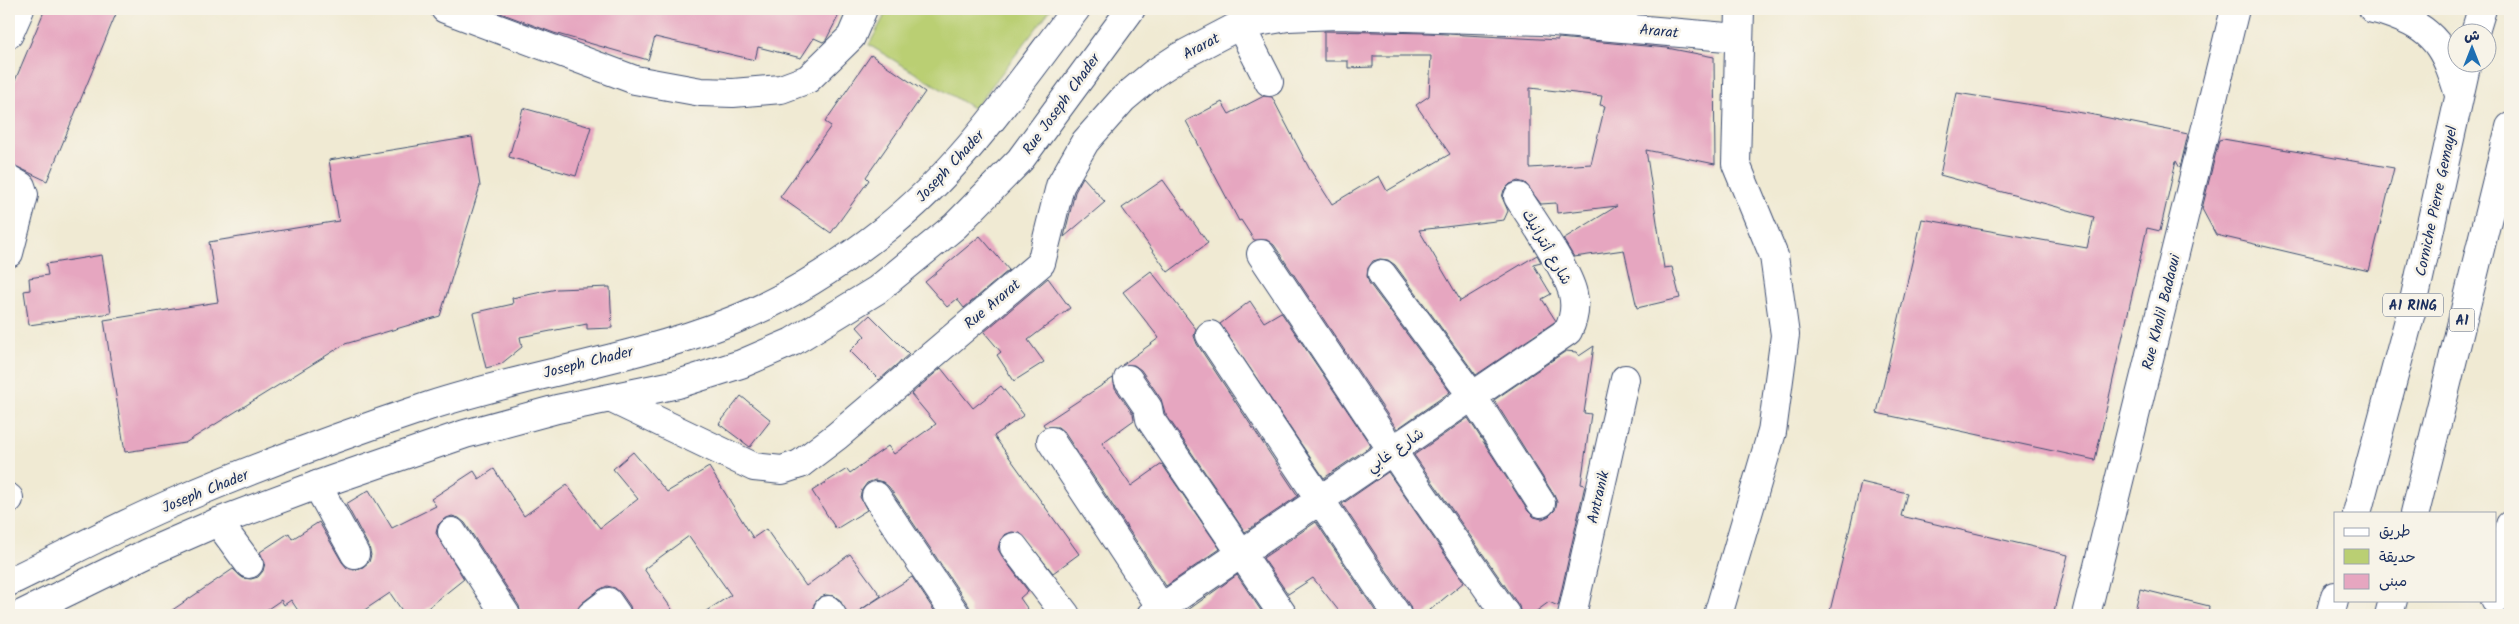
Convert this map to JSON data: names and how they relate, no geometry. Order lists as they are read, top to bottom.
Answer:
{
  "streets": {
    "main road": [
      "Ararat",
      "Rue Joseph Chader",
      "Joseph Chader",
      "Corniche Pierre Gemayel",
      "شارع أنترانيك",
      "Rue Ararat",
      "A1 RING",
      "Rue Khalil Badaoui",
      "A1",
      "شارع غابي",
      "Antranik"
    ]
  },
  "crossings": [
    ["Ararat", "Rue Ararat"],
    ["Rue Joseph Chader", "Rue Ararat"],
    ["شارع أنترانيك", "شارع غابي"]
  ],
  "legend": ["طريق", "حديقة", "مبنى"],
  "north": "top"
}
